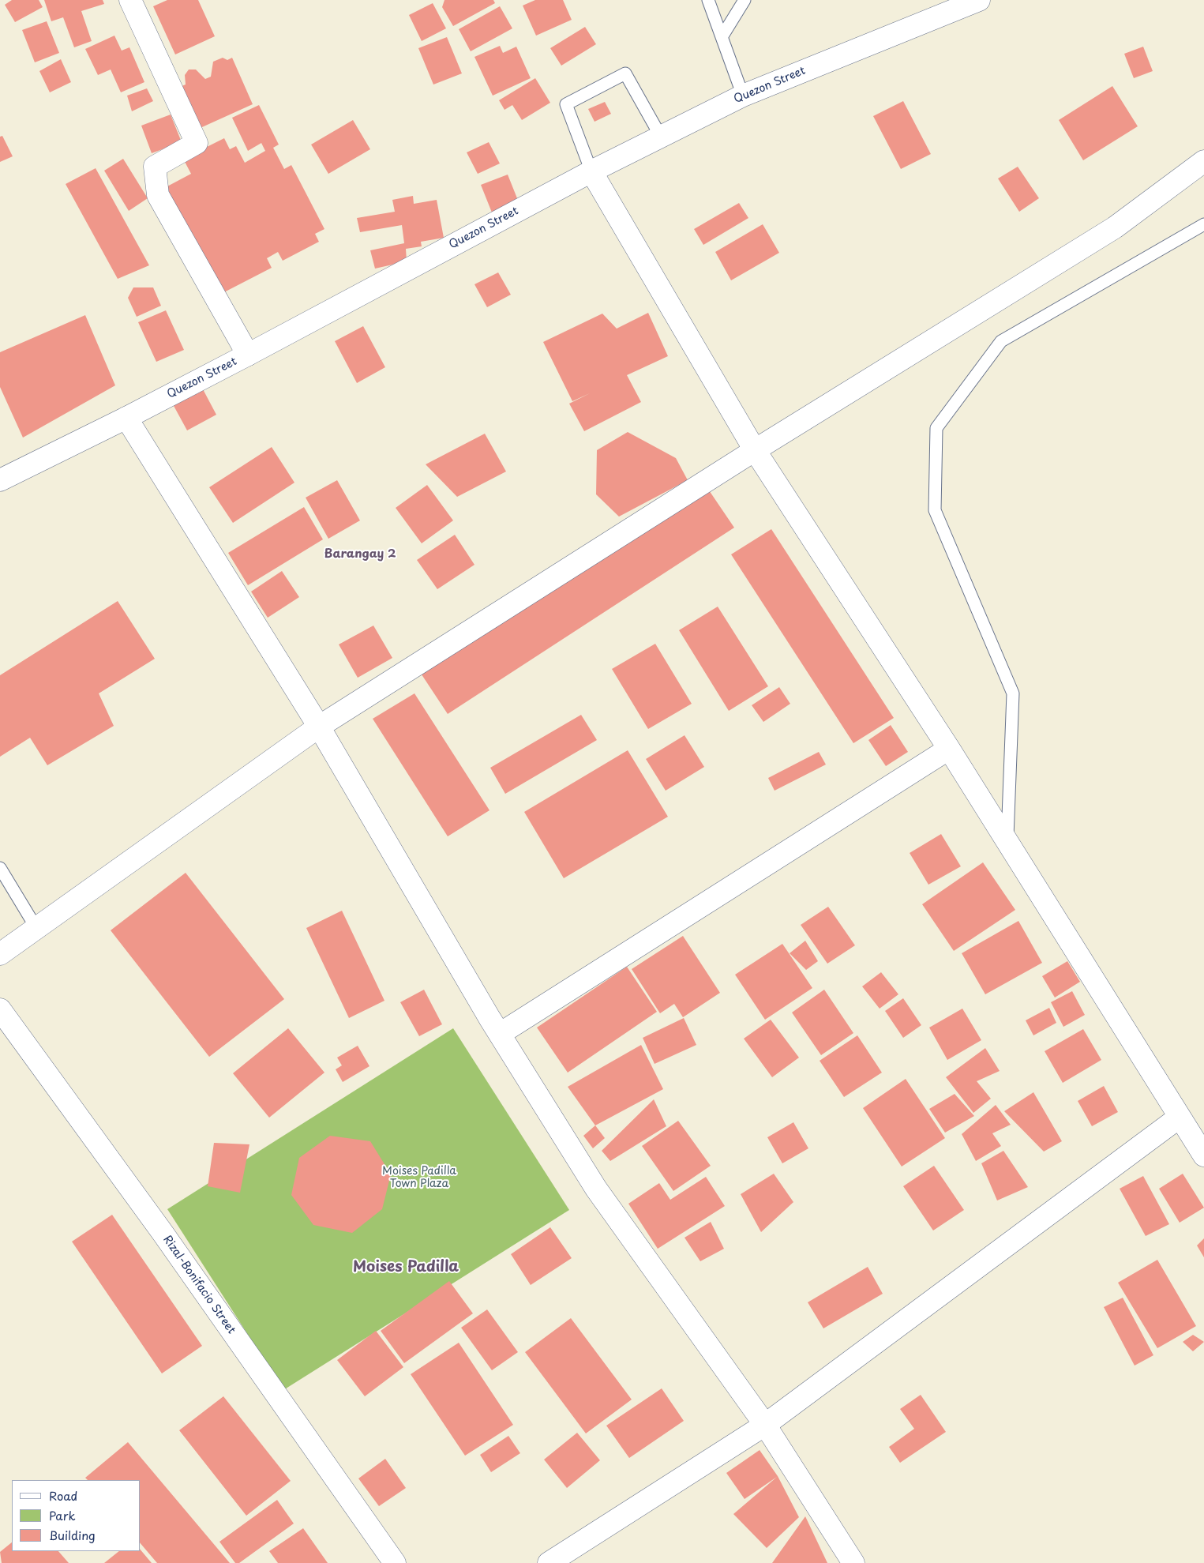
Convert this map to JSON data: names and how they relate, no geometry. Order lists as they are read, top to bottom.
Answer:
{
  "streets": {
    "street": ["Quezon Street", "Rizal-Bonifacio Street"]
  },
  "districts": ["Barangay 2", "Moises Padilla"],
  "parks": ["Moises Padilla Town Plaza"],
  "legend": ["Road", "Park", "Building"]
}
